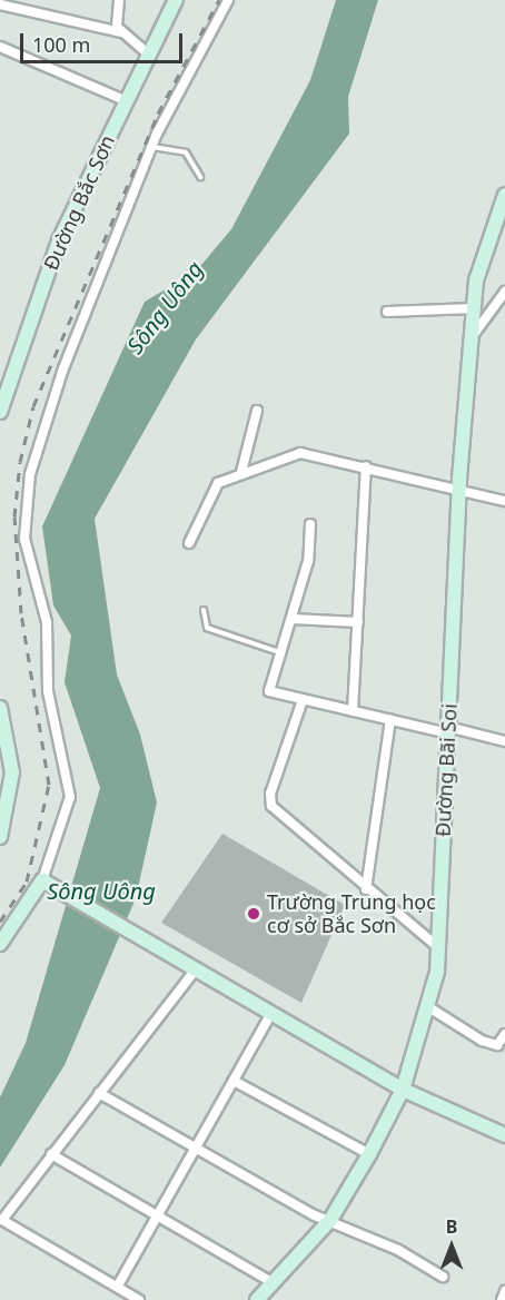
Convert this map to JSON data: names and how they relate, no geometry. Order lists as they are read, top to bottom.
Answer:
{
  "streets": {
    "main road": ["Đường Bắc Sơn", "Đường Bãi Soi"]
  },
  "water": ["Sông Uông"],
  "places": ["Trường Trung học cơ sở Bắc Sơn"],
  "scale_bar": "100 m",
  "north": "top"
}
